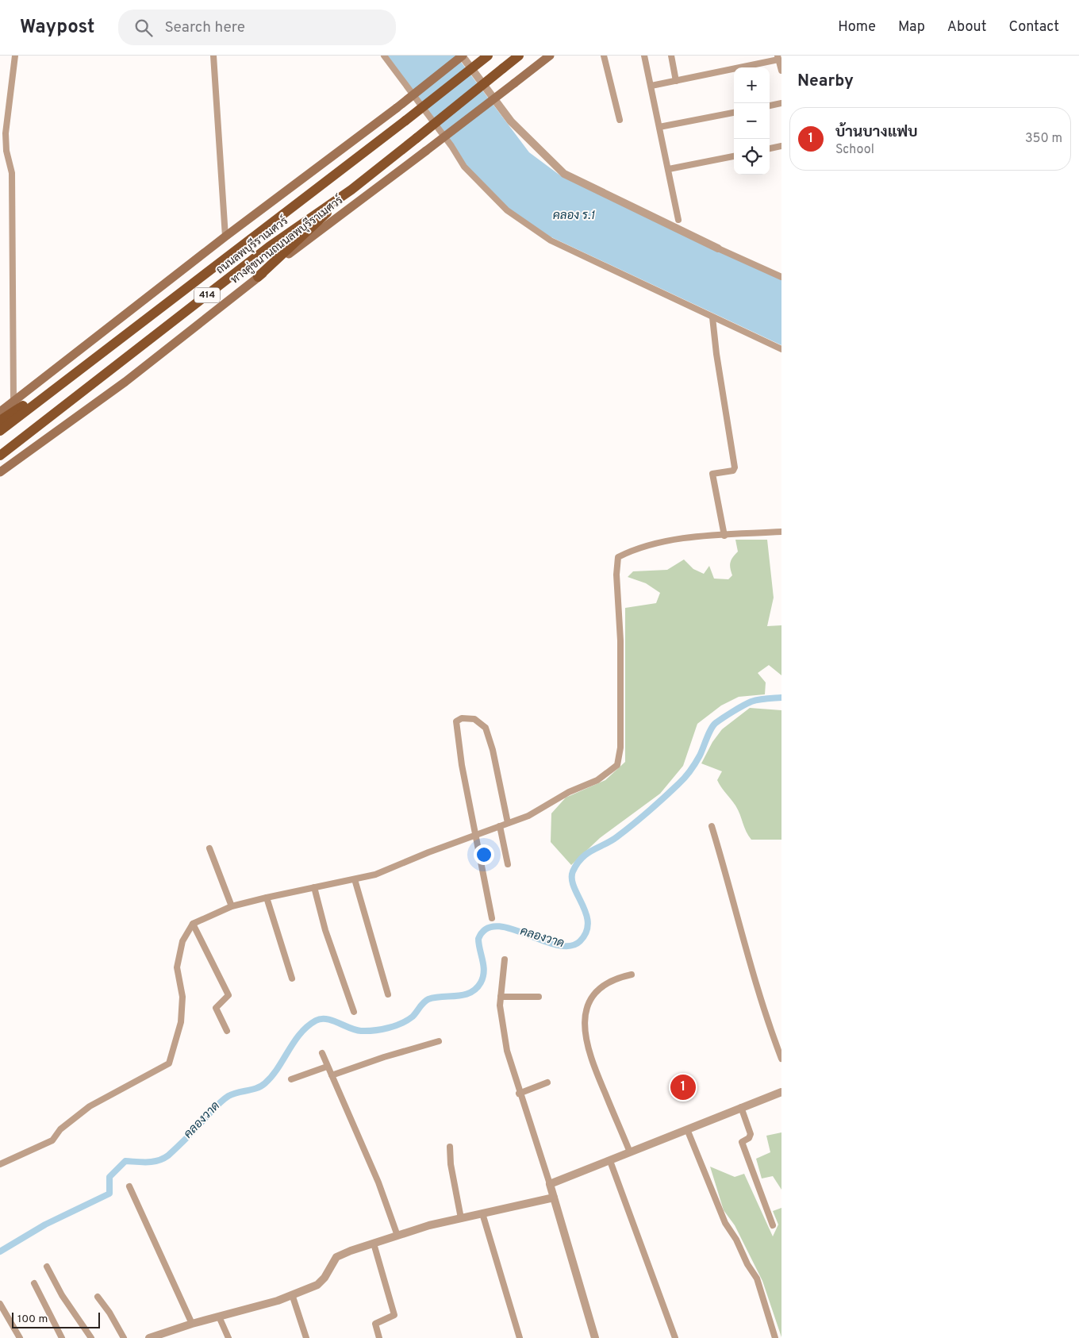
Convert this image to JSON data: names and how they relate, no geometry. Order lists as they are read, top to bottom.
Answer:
{
  "streets": {
    "main road": ["ทางคู่ขนานถนนลพบุรีราเมศวร์", "ถนนลพบุรีราเมศวร์", "414"]
  },
  "water": ["คลอง ร.1", "คลองวาด"],
  "scale_bar": "100 m",
  "page": {
    "header": "Waypost",
    "search": "Search here",
    "nav": [
      "Home",
      "Map",
      "About",
      "Contact"
    ],
    "heading": "Nearby",
    "map_buttons": ["+", "−"],
    "list": [
      {
        "mark": "1",
        "name": "บ้านบางแฟบ",
        "note": "School",
        "value": "350 m"
      }
    ],
    "pins": "1",
    "scale": "100 m"
  }
}
